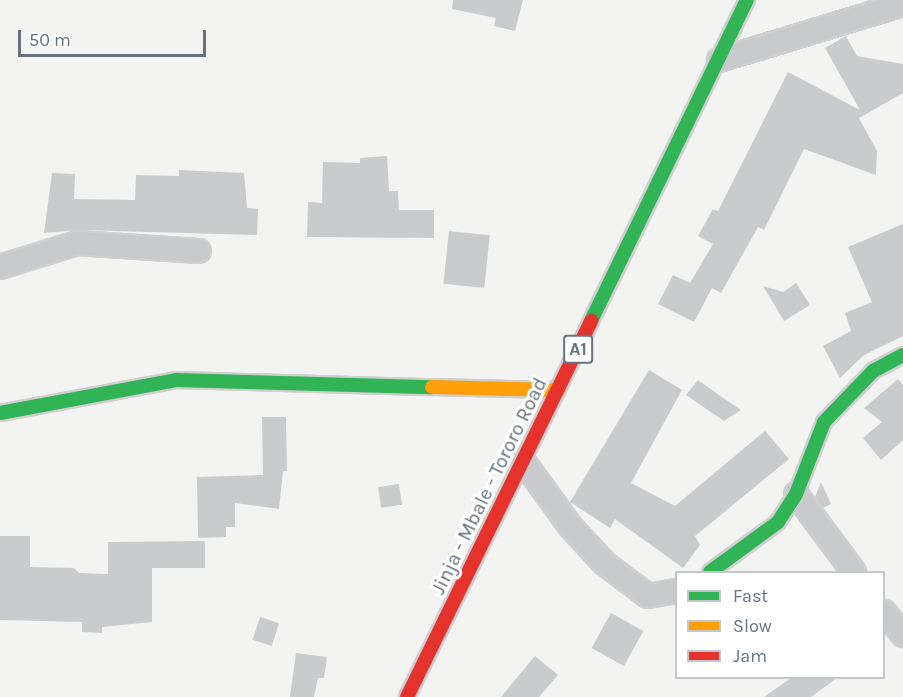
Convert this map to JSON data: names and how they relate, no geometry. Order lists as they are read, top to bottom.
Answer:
{
  "streets": {
    "street": ["A1", "Jinja - Mbale - Tororo Road"]
  },
  "legend": ["Fast", "Slow", "Jam"],
  "scale_bar": "50 m"
}
